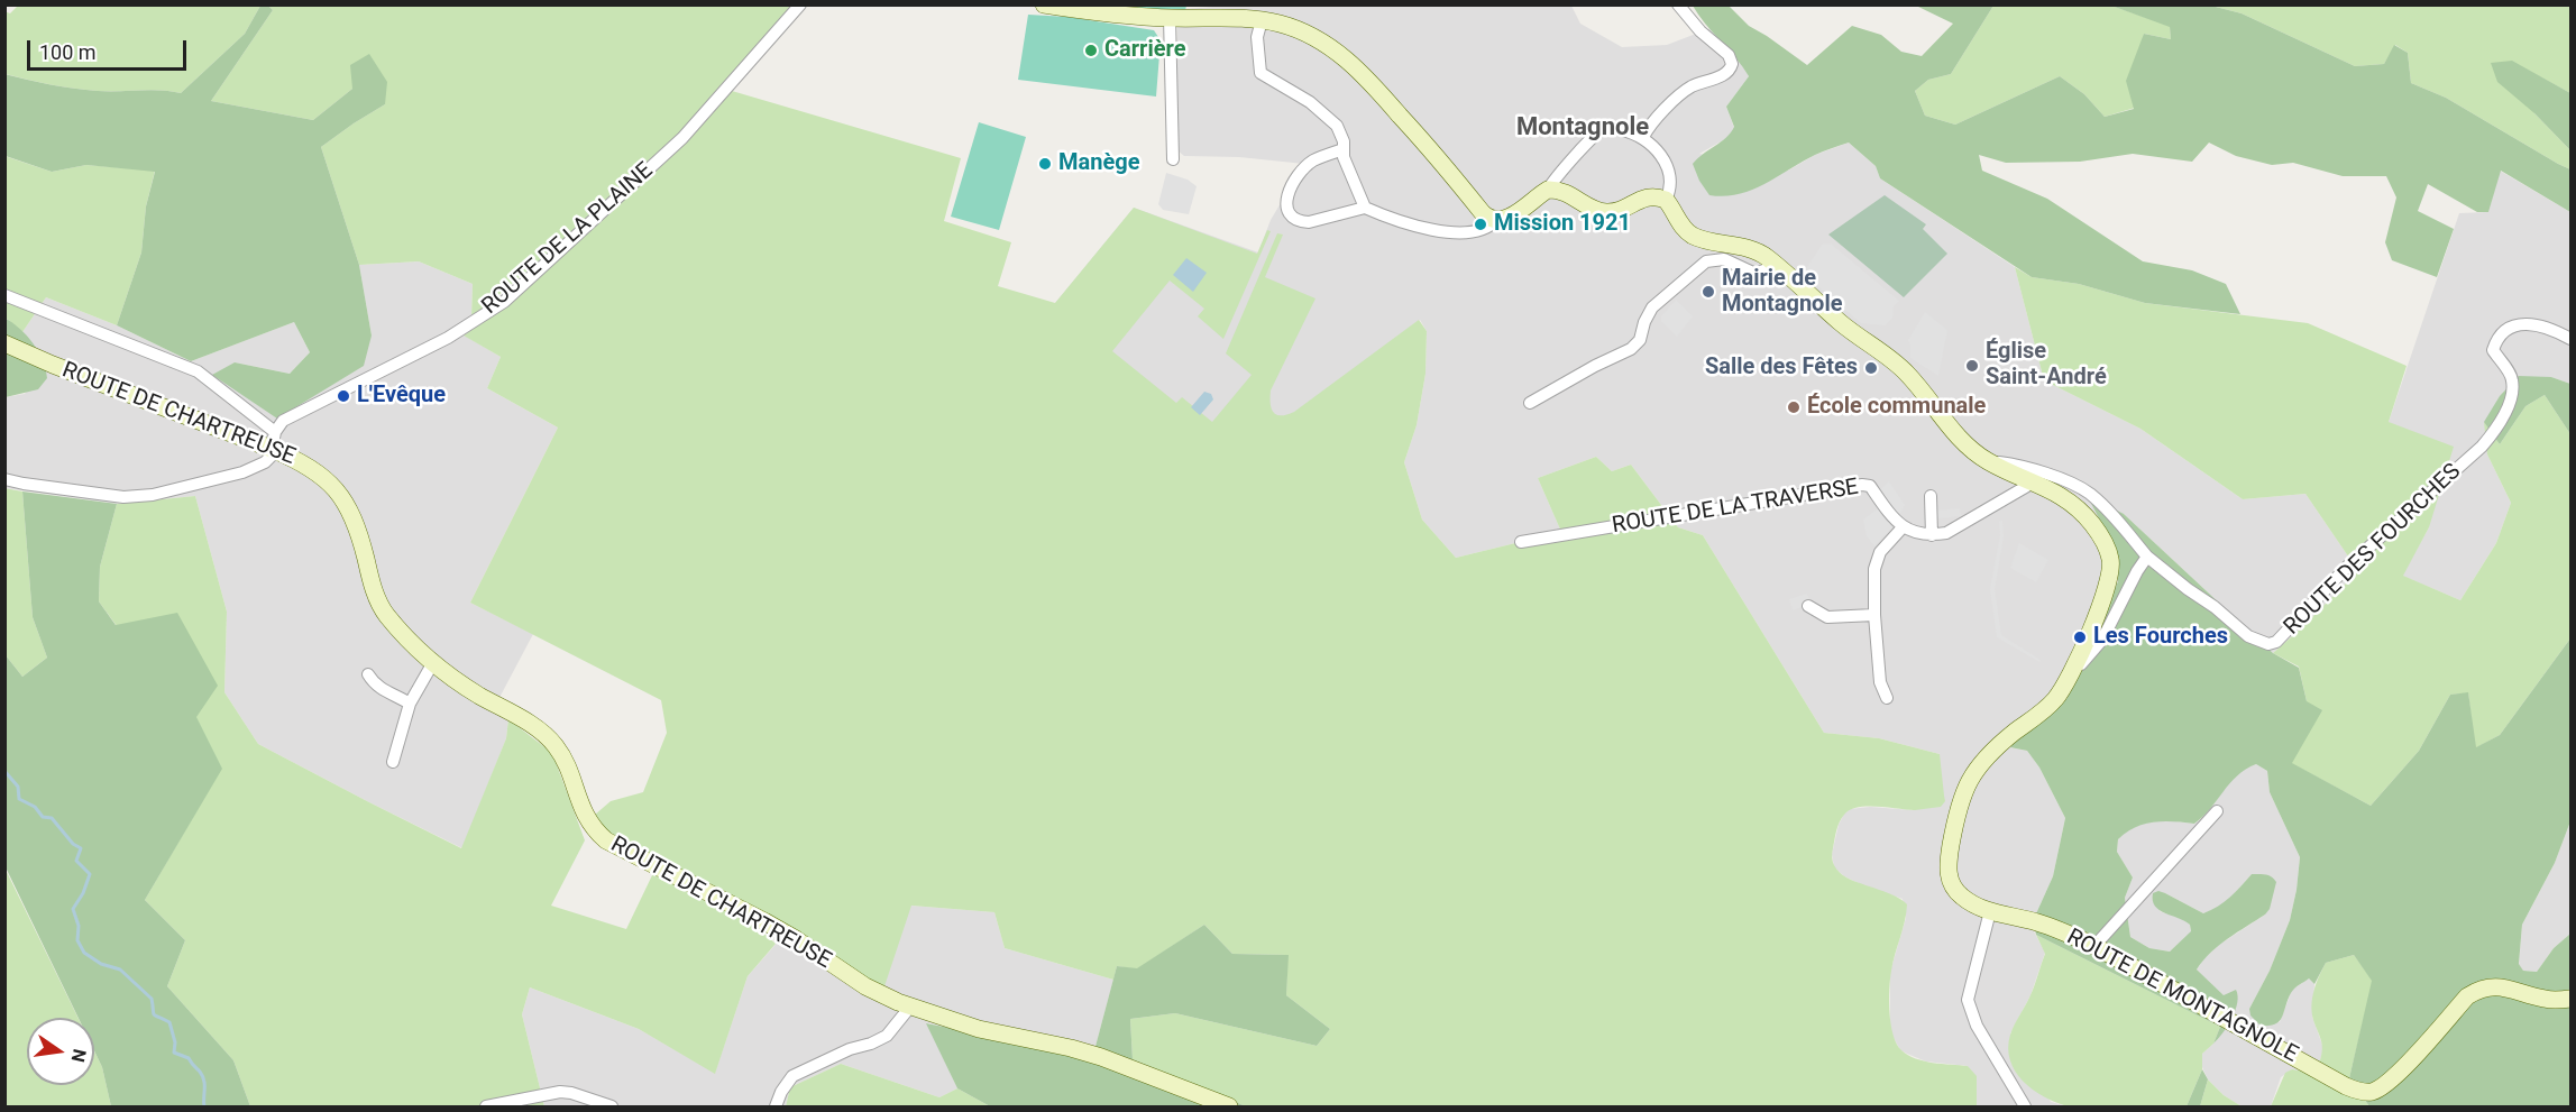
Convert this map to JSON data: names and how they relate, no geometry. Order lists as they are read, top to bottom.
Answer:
{
  "streets": {
    "street": [
      "ROUTE DE LA PLAINE",
      "ROUTE DE CHARTREUSE",
      "ROUTE DE LA TRAVERSE",
      "ROUTE DES FOURCHES",
      "ROUTE DE MONTAGNOLE"
    ]
  },
  "crossings": [
    ["ROUTE DE LA PLAINE", "ROUTE DE CHARTREUSE"]
  ],
  "districts": ["Montagnole"],
  "places": [
    "Carrière",
    "Manège",
    "Mission 1921",
    "Mairie de Montagnole",
    "Église Saint-André",
    "Salle des Fêtes",
    "L'Evêque",
    "École communale",
    "Les Fourches"
  ],
  "scale_bar": "100 m",
  "north": "right"
}
